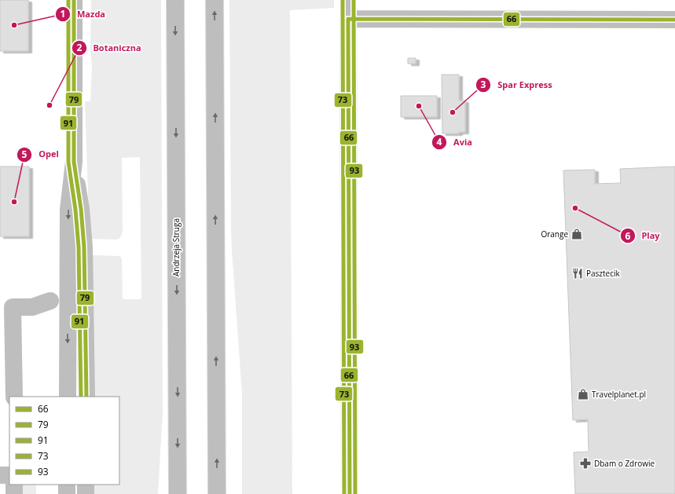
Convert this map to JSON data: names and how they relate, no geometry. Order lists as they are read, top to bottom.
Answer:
{
  "streets": {
    "street": ["Andrzeja Struga"]
  },
  "places": {
    "other": [
      "Mazda",
      "Botaniczna",
      "Avia",
      "Spar Express",
      "Opel",
      "Play"
    ],
    "shop": ["Orange", "Travelplanet.pl"],
    "restaurant": ["Pasztecik"],
    "pharmacy": ["Dbam o Zdrowie"]
  },
  "lines": [
    "transit line 79",
    "transit line 91",
    "transit line 73",
    "transit line 93",
    "transit line 66"
  ],
  "legend": [
    "66",
    "79",
    "91",
    "73",
    "93"
  ]
}
